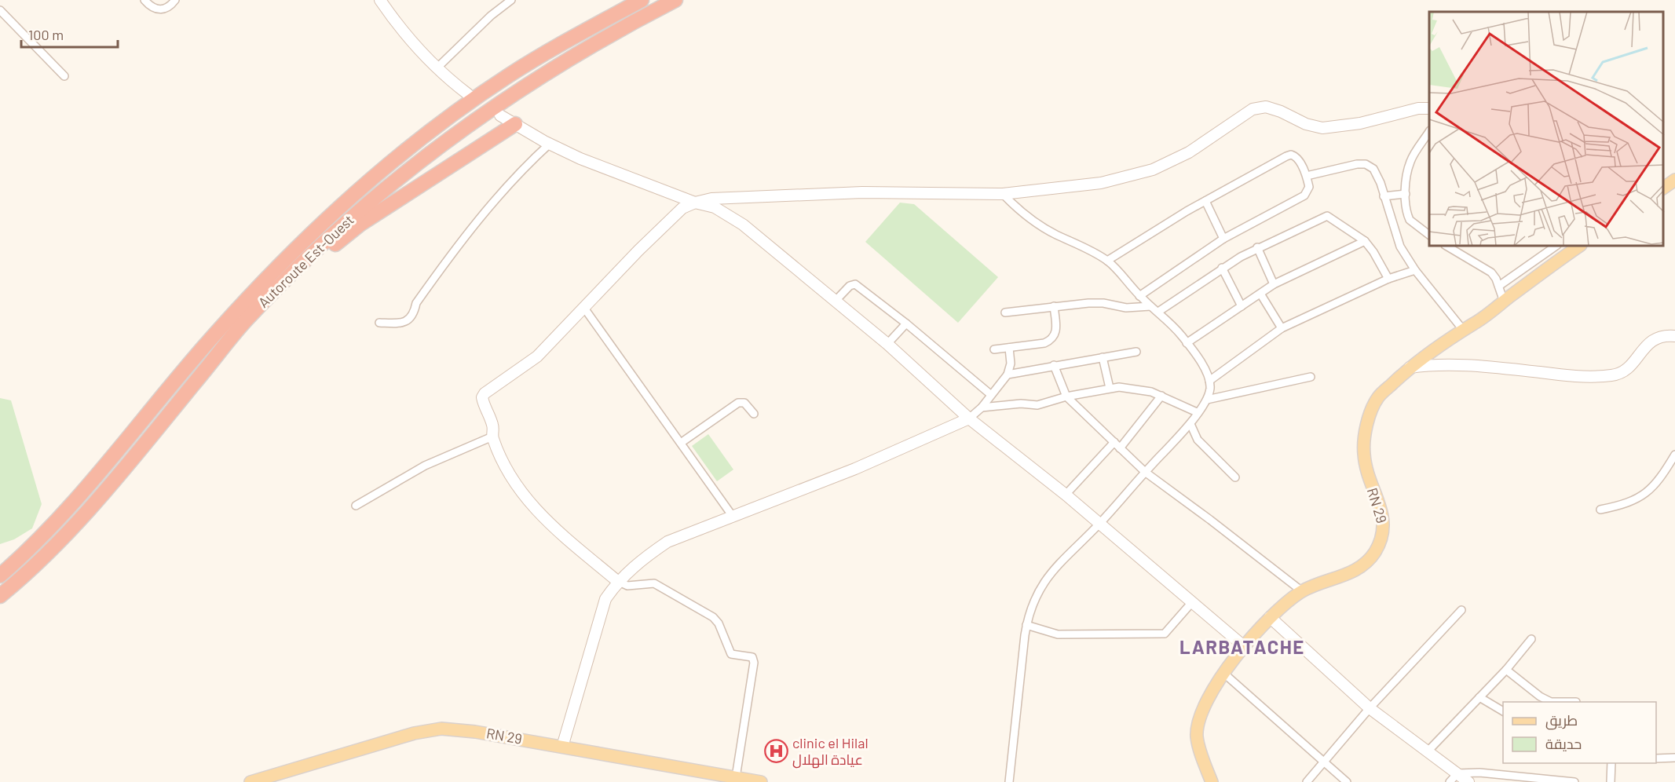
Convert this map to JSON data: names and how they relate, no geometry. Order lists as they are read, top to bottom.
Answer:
{
  "streets": {
    "highway": ["Autoroute Est-Ouest"],
    "main road": ["RN 29"]
  },
  "districts": ["LARBATACHE"],
  "places": {
    "hospital": ["clinic el Hilal عيادة الهلال"]
  },
  "legend": ["طريق", "حديقة"],
  "scale_bar": "100 m"
}
